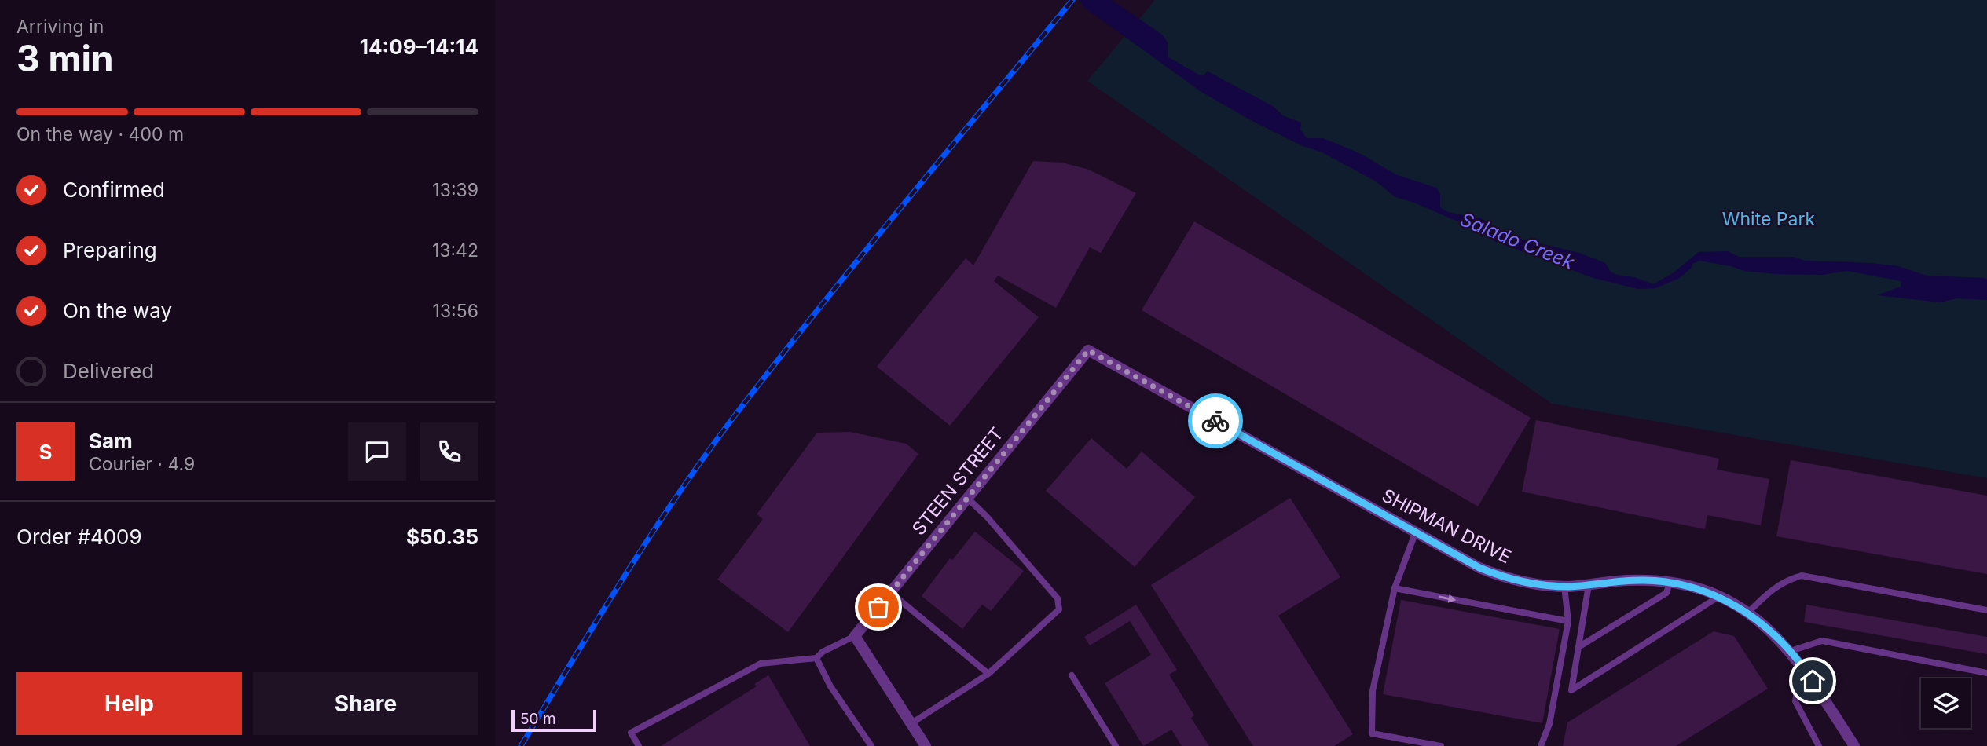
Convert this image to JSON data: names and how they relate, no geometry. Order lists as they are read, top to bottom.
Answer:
{
  "streets": {
    "street": ["STEEN STREET", "SHIPMAN DRIVE"]
  },
  "crossings": [
    ["STEEN STREET", "SHIPMAN DRIVE"]
  ],
  "water": ["Salado Creek"],
  "parks": ["White Park"],
  "scale_bar": "50 m",
  "page": {
    "heading": ["3 min", "Arriving in", "14:09–14:14"],
    "panel": [
      "Sam",
      "Courier · 4.9",
      "Order #4009",
      "$50.35"
    ],
    "bar": "On the way · 400 m",
    "list": [
      ["Confirmed", "13:39"],
      ["Preparing", "13:42"],
      ["On the way", "13:56"],
      "Delivered"
    ],
    "round": "S",
    "buttons": ["Help", "Share"],
    "scale": "50 m"
  }
}
